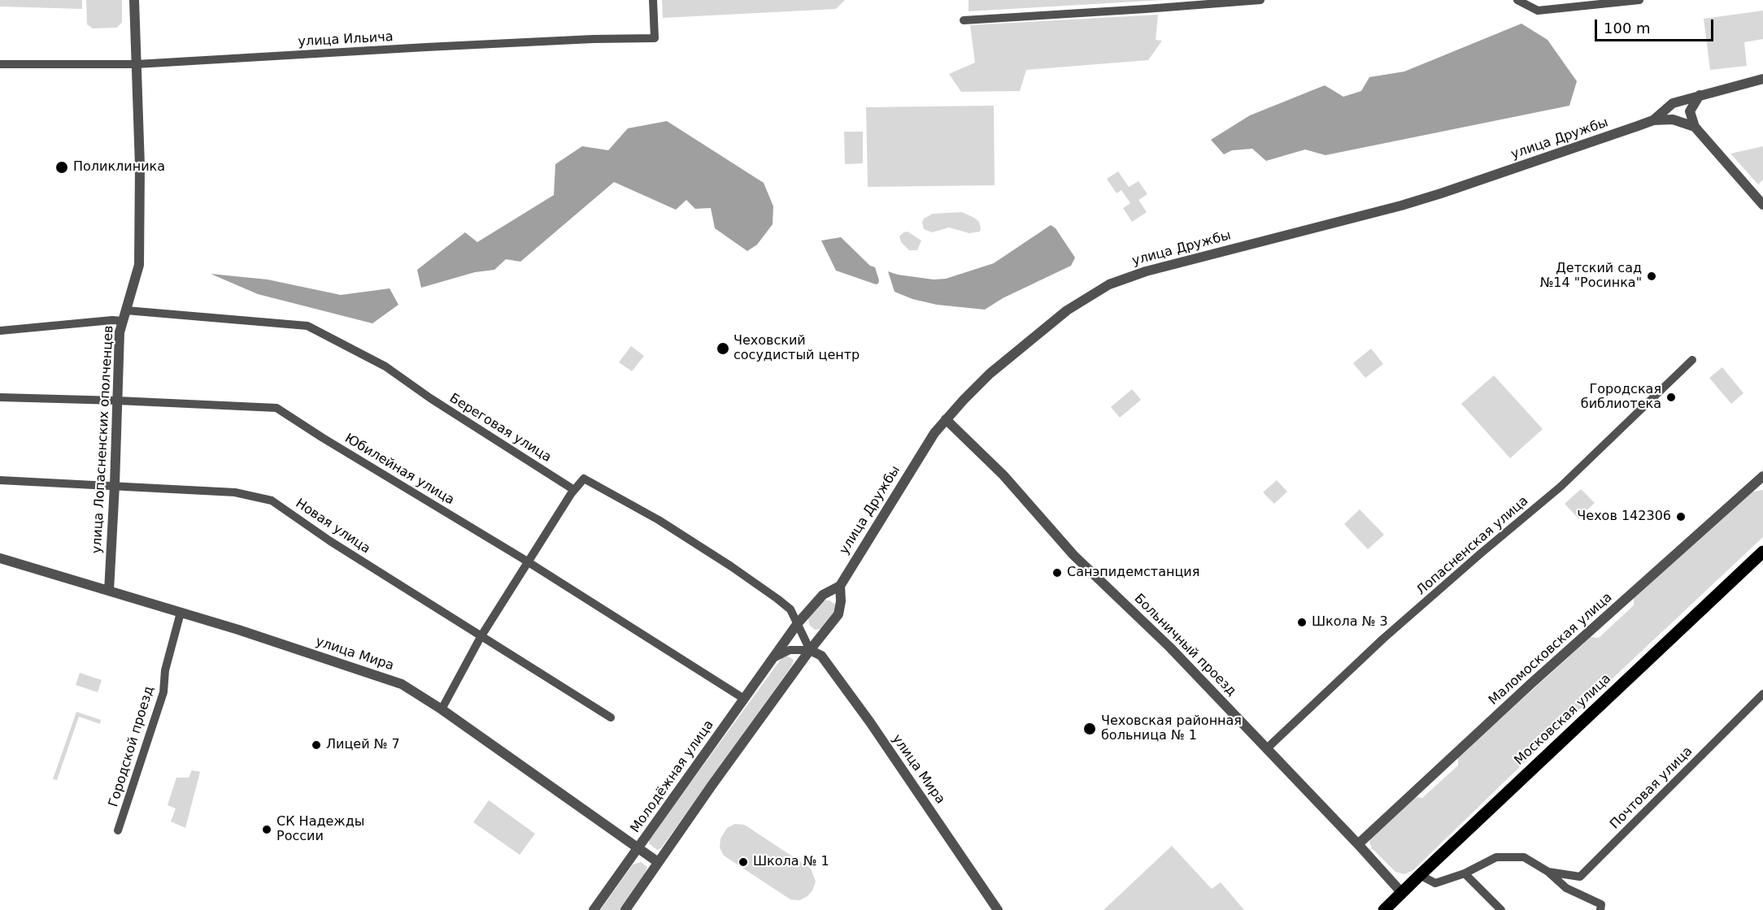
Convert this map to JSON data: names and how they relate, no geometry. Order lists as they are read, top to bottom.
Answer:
{
  "streets": {
    "main road": ["Московская улица"],
    "street": [
      "улица Ильича",
      "улица Дружбы",
      "Береговая улица",
      "улица Лопасненских ополченцев",
      "Юбилейная улица",
      "Новая улица",
      "Лопасненская улица",
      "Больничный проезд",
      "Маломосковская улица",
      "улица Мира",
      "Городской проезд",
      "Молодёжная улица",
      "Почтовая улица"
    ]
  },
  "crossings": [
    ["улица Ильича", "улица Лопасненских ополченцев"],
    ["улица Дружбы", "Больничный проезд"],
    ["улица Дружбы", "улица Мира"],
    ["улица Дружбы", "Молодёжная улица"],
    ["Береговая улица", "улица Лопасненских ополченцев"],
    ["улица Лопасненских ополченцев", "Юбилейная улица"],
    ["улица Лопасненских ополченцев", "Новая улица"],
    ["улица Лопасненских ополченцев", "улица Мира"],
    ["Юбилейная улица", "Молодёжная улица"],
    ["Лопасненская улица", "Больничный проезд"],
    ["Больничный проезд", "Маломосковская улица"],
    ["Больничный проезд", "Московская улица"],
    ["улица Мира", "Городской проезд"],
    ["улица Мира", "Молодёжная улица"],
    ["Московская улица", "Почтовая улица"]
  ],
  "places": [
    "Поликлиника",
    "Детский сад №14 \"Росинка\"",
    "Чеховский сосудистый центр",
    "Городская библиотека",
    "Чехов 142306",
    "Санэпидемстанция",
    "Школа № 3",
    "Чеховская районная больница № 1",
    "Лицей № 7",
    "СК Надежды России",
    "Школа № 1"
  ],
  "scale_bar": "100 m"
}
